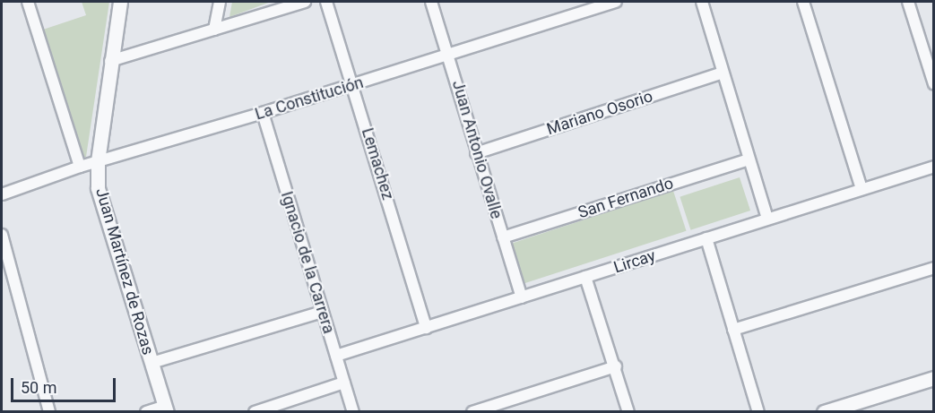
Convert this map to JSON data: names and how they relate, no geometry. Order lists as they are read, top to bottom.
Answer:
{
  "streets": {
    "street": [
      "La Constitución",
      "Mariano Osorio",
      "Juan Antonio Ovalle",
      "Lemachez",
      "San Fernando",
      "Lircay",
      "Ignacio de la Carrera",
      "Juan Martínez de Rozas"
    ]
  },
  "crossings": [
    ["La Constitución", "Juan Antonio Ovalle"],
    ["La Constitución", "Lemachez"],
    ["La Constitución", "Ignacio de la Carrera"],
    ["La Constitución", "Juan Martínez de Rozas"],
    ["Mariano Osorio", "Juan Antonio Ovalle"],
    ["Juan Antonio Ovalle", "San Fernando"],
    ["Juan Antonio Ovalle", "Lircay"],
    ["Lemachez", "Lircay"],
    ["Lircay", "Ignacio de la Carrera"]
  ],
  "scale_bar": "50 m"
}
